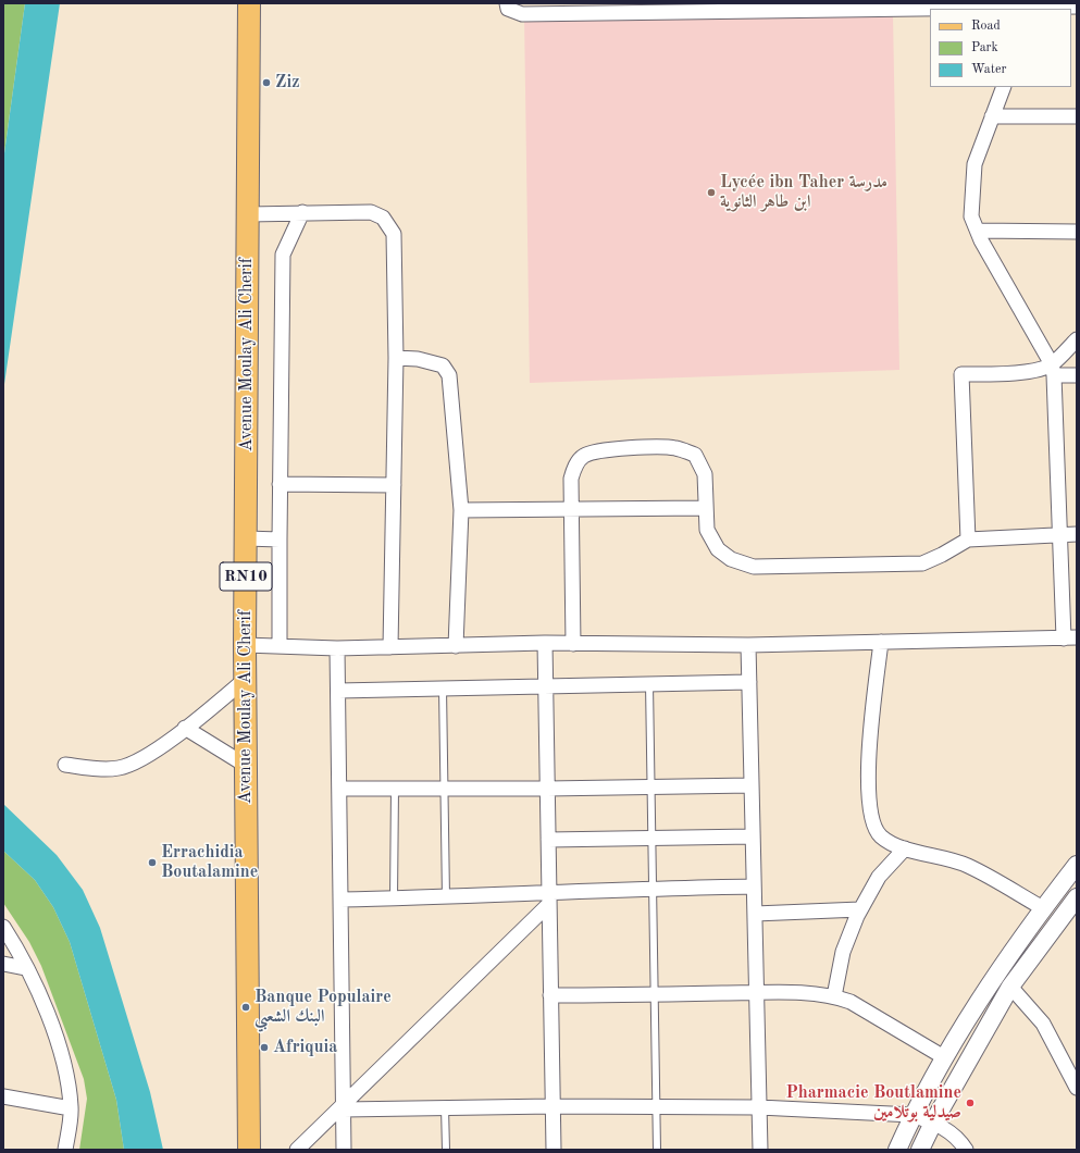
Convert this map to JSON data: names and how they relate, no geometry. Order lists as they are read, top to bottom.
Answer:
{
  "streets": {
    "main road": ["Avenue Moulay Ali Cherif", "RN10"]
  },
  "places": [
    "Ziz",
    "Lycée ibn Taher مدرسة ابن طاهر الثانوية",
    "Errachidia Boutalamine",
    "Banque Populaire البنك الشعبي",
    "Afriquia",
    "Pharmacie Boutlamine صيدلية بوتلامين"
  ],
  "legend": ["Road", "Park", "Water"]
}
